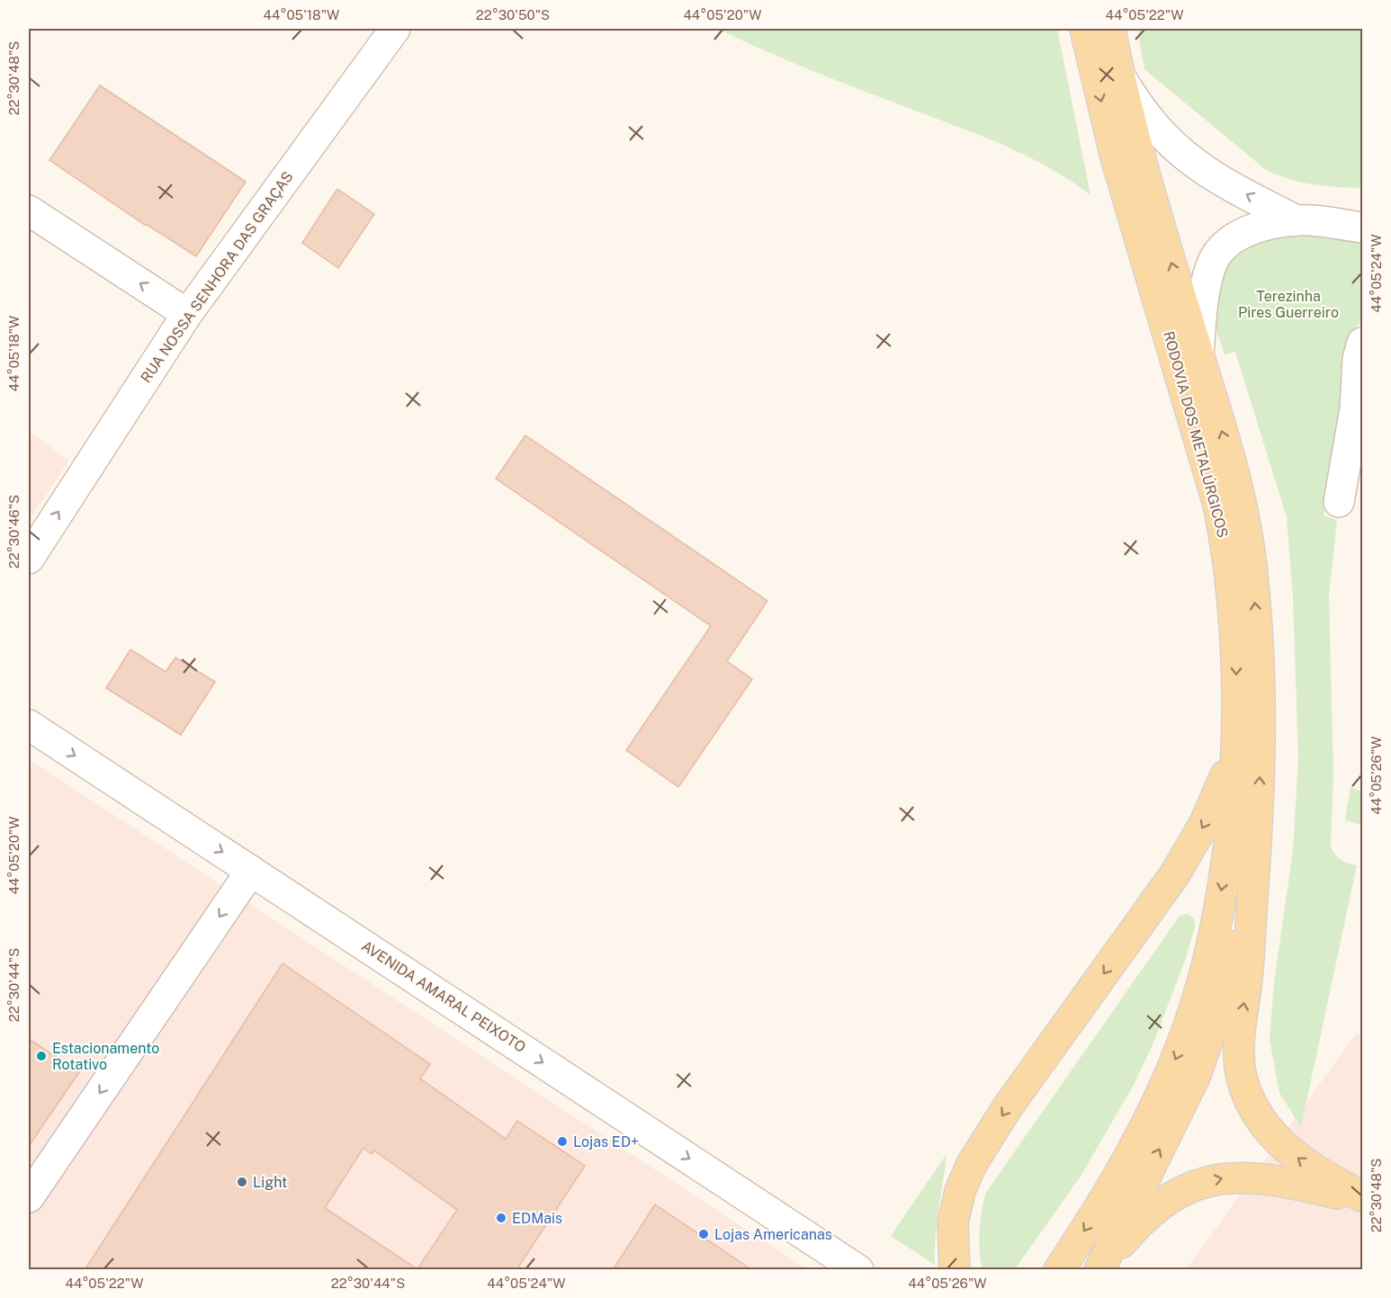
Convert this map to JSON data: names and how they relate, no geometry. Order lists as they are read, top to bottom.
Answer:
{
  "streets": {
    "main road": ["RODOVIA DOS METALÚRGICOS"],
    "street": ["RUA NOSSA SENHORA DAS GRAÇAS", "AVENIDA AMARAL PEIXOTO"]
  },
  "one_way": ["RUA NOSSA SENHORA DAS GRAÇAS", "AVENIDA AMARAL PEIXOTO"],
  "parks": ["Terezinha Pires Guerreiro"],
  "places": [
    "Estacionamento Rotativo",
    "Lojas ED+",
    "Light",
    "EDMais",
    "Lojas Americanas"
  ],
  "coordinates": [
    "44°05'18\"W",
    "22°30'50\"S",
    "44°05'20\"W",
    "44°05'22\"W",
    "22°30'48\"S",
    "44°05'24\"W",
    "22°30'46\"S",
    "44°05'26\"W",
    "22°30'44\"S"
  ]
}
